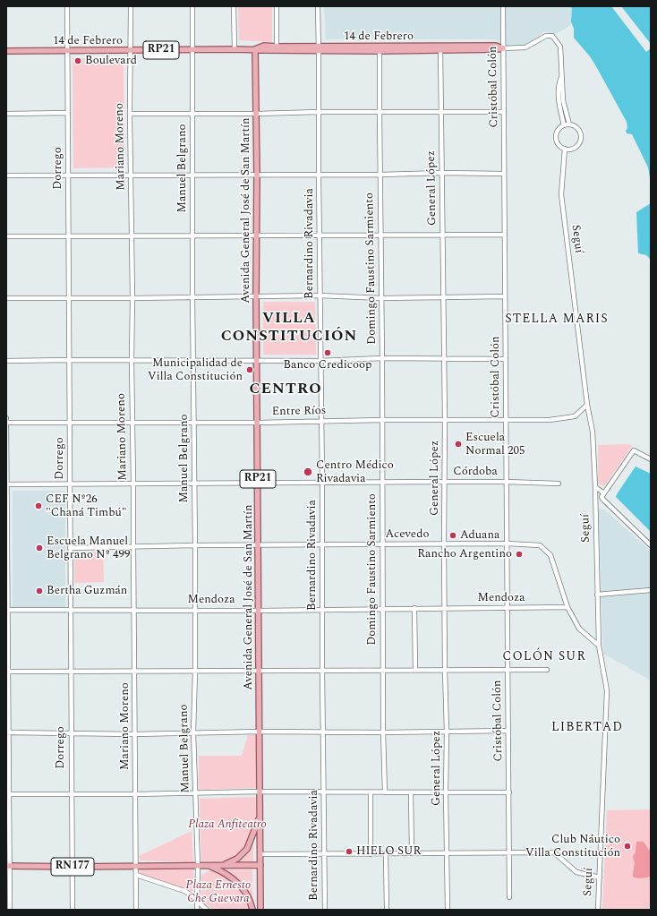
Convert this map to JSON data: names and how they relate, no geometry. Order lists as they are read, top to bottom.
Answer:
{
  "streets": {
    "main road": [
      "14 de Febrero",
      "RP21",
      "Avenida General José de San Martín",
      "RN177"
    ],
    "street": [
      "Cristóbal Colón",
      "Mariano Moreno",
      "Dorrego",
      "Manuel Belgrano",
      "General López",
      "Seguí",
      "Bernardino Rivadavia",
      "Domingo Faustino Sarmiento",
      "Entre Ríos",
      "Córdoba",
      "Acevedo",
      "Mendoza"
    ]
  },
  "crossings": [
    ["14 de Febrero", "Cristóbal Colón"],
    ["14 de Febrero", "Mariano Moreno"],
    ["14 de Febrero", "Dorrego"],
    ["14 de Febrero", "Manuel Belgrano"],
    ["14 de Febrero", "General López"],
    ["14 de Febrero", "Avenida General José de San Martín"],
    ["14 de Febrero", "Bernardino Rivadavia"],
    ["14 de Febrero", "Domingo Faustino Sarmiento"],
    ["Cristóbal Colón", "Entre Ríos"],
    ["Cristóbal Colón", "Córdoba"],
    ["Cristóbal Colón", "Acevedo"],
    ["Cristóbal Colón", "Mendoza"],
    ["Mariano Moreno", "Entre Ríos"],
    ["Mariano Moreno", "Córdoba"],
    ["Mariano Moreno", "Acevedo"],
    ["Mariano Moreno", "Mendoza"],
    ["Mariano Moreno", "RN177"],
    ["Dorrego", "Entre Ríos"],
    ["Dorrego", "Córdoba"],
    ["Dorrego", "Acevedo"],
    ["Dorrego", "Mendoza"],
    ["Dorrego", "RN177"],
    ["Manuel Belgrano", "Entre Ríos"],
    ["Manuel Belgrano", "Córdoba"],
    ["Manuel Belgrano", "Acevedo"],
    ["Manuel Belgrano", "Mendoza"],
    ["Manuel Belgrano", "RN177"],
    ["General López", "Entre Ríos"],
    ["General López", "Córdoba"],
    ["General López", "Acevedo"],
    ["General López", "Mendoza"],
    ["Avenida General José de San Martín", "Entre Ríos"],
    ["Avenida General José de San Martín", "Córdoba"],
    ["Avenida General José de San Martín", "Acevedo"],
    ["Avenida General José de San Martín", "Mendoza"],
    ["Avenida General José de San Martín", "RN177"],
    ["Seguí", "Entre Ríos"],
    ["Seguí", "Acevedo"],
    ["Bernardino Rivadavia", "Entre Ríos"],
    ["Bernardino Rivadavia", "Córdoba"],
    ["Bernardino Rivadavia", "Acevedo"],
    ["Bernardino Rivadavia", "Mendoza"],
    ["Domingo Faustino Sarmiento", "Entre Ríos"],
    ["Domingo Faustino Sarmiento", "Córdoba"],
    ["Domingo Faustino Sarmiento", "Acevedo"],
    ["Domingo Faustino Sarmiento", "Mendoza"],
    ["Acevedo", "Mendoza"]
  ],
  "districts": [
    "VILLA CONSTITUCIÓN",
    "STELLA MARIS",
    "CENTRO",
    "COLÓN SUR",
    "LIBERTAD"
  ],
  "parks": ["Plaza Anfiteatro", "Plaza Ernesto Che Guevara"],
  "places": [
    "Boulevard",
    "Banco Credicoop",
    "Municipalidad de Villa Constitución",
    "Escuela Normal 205",
    "Centro Médico Rivadavia",
    "CEF Nº26 \"Chaná Timbú\"",
    "Aduana",
    "Escuela Manuel Belgrano Nº 499",
    "Rancho Argentino",
    "Bertha Guzmán",
    "Club Náutico Villa Constitución",
    "HIELO SUR"
  ]
}
